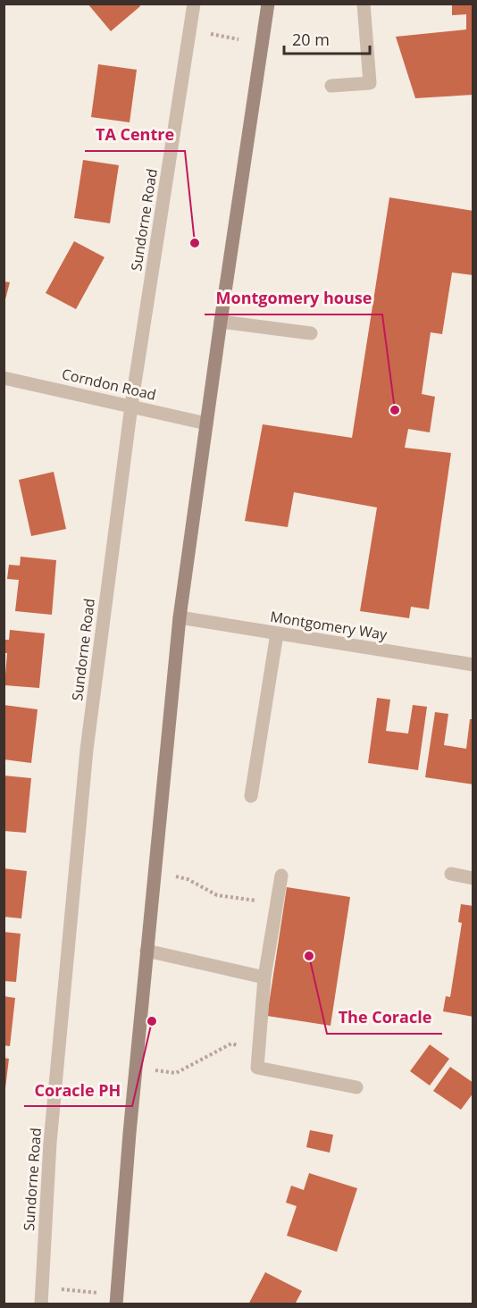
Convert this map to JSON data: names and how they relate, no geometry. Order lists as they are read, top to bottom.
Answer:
{
  "streets": {
    "street": ["Sundorne Road", "Corndon Road", "Montgomery Way"]
  },
  "crossings": [
    ["Sundorne Road", "Corndon Road"]
  ],
  "places": [
    "TA Centre",
    "Montgomery house",
    "The Coracle",
    "Coracle PH"
  ],
  "scale_bar": "20 m"
}
